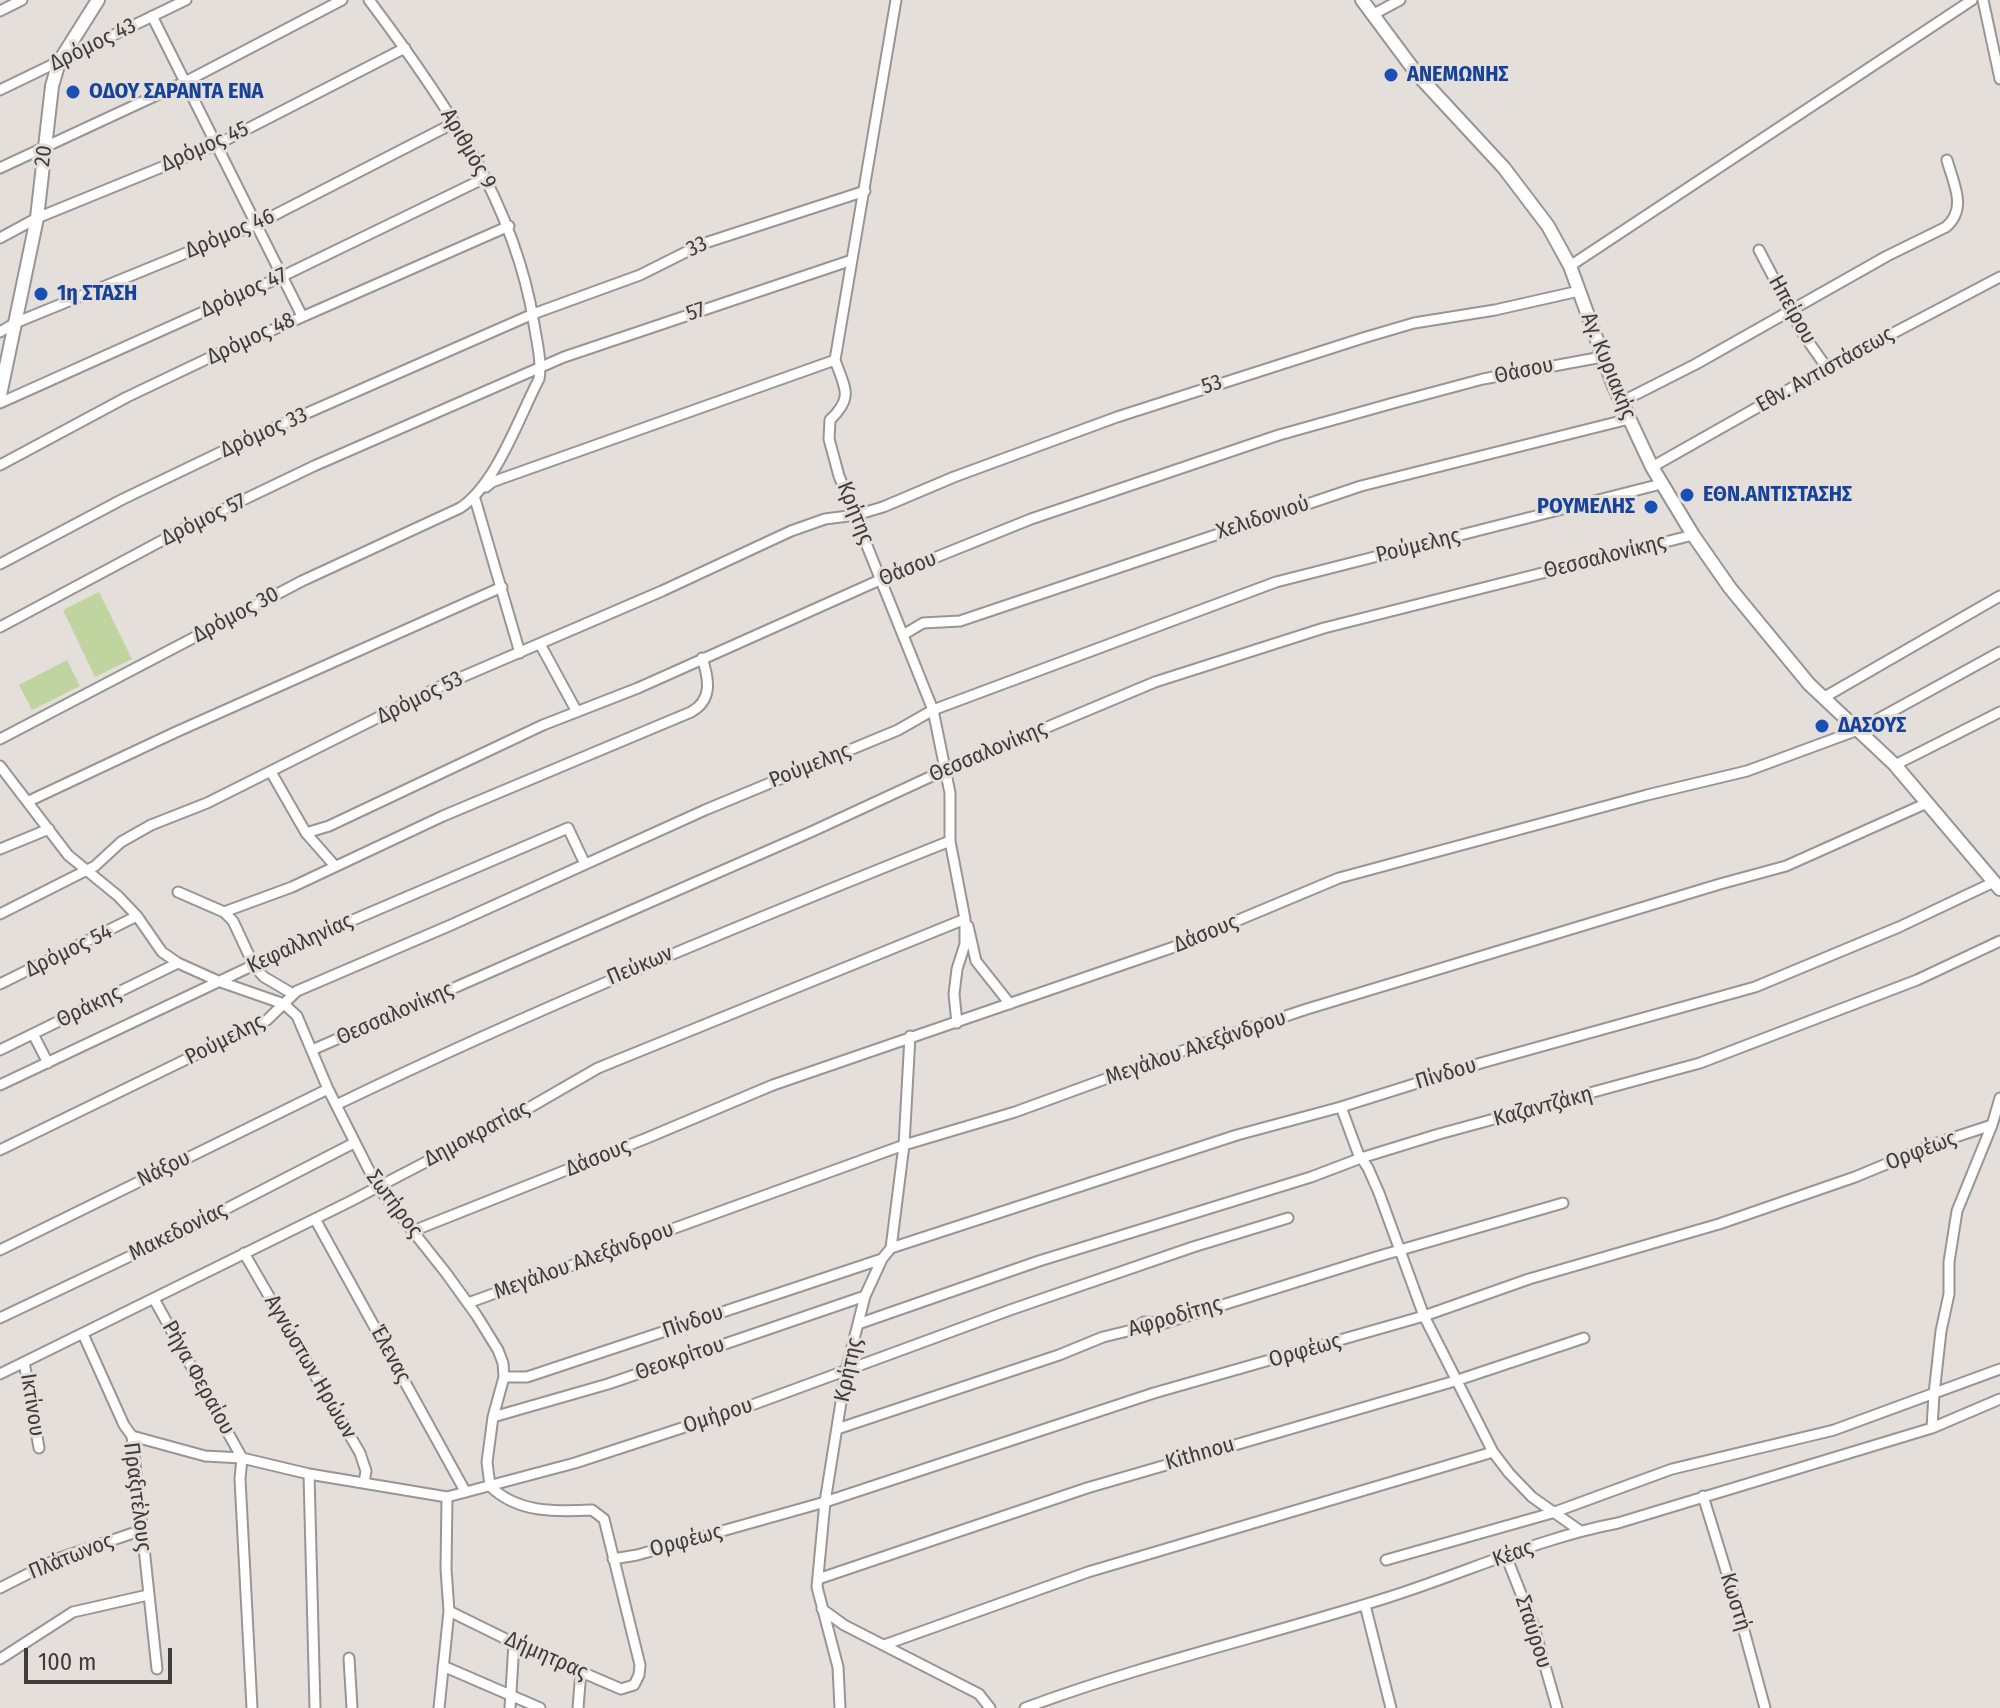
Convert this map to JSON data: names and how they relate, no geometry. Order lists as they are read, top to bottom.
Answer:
{
  "streets": {
    "street": [
      "Δρόμος 43",
      "Δρόμος 45",
      "Αριθμός 9",
      "20",
      "Δρόμος 46",
      "33",
      "Δρόμος 47",
      "Ηπείρου",
      "57",
      "Δρόμος 48",
      "Αγ. Κυριακής",
      "Εθν. Αντιστάσεως",
      "Θάσου",
      "53",
      "Δρόμος 33",
      "Κρήτης",
      "Χελιδονιού",
      "Δρόμος 57",
      "Ρούμελης",
      "Θεσσαλονίκης",
      "Δρόμος 30",
      "Δρόμος 53",
      "Δάσους",
      "Κεφαλληνίας",
      "Δρόμος 54",
      "Πεύκων",
      "Θράκης",
      "Μεγάλου Αλεξάνδρου",
      "Πίνδου",
      "Καζαντζάκη",
      "Δημοκρατίας",
      "Ορφέως",
      "Νάξου",
      "Σωτήρος",
      "Μακεδονίας",
      "Αφροδίτης",
      "Έλενας",
      "Θεοκρίτου",
      "Αγνώστων Ηρώων",
      "Ρήγα Φεραίου",
      "Ικτίνου",
      "Ομήρου",
      "Κithnou",
      "Πραξιτέλους",
      "Κέας",
      "Πλάτωνος",
      "Κωστή",
      "Σταύρου",
      "Δήμητρας"
    ]
  },
  "crossings": [
    ["Δρόμος 43", "20"],
    ["Δρόμος 45", "Αριθμός 9"],
    ["Δρόμος 45", "20"],
    ["Αριθμός 9", "Δρόμος 46"],
    ["Αριθμός 9", "33"],
    ["Αριθμός 9", "Δρόμος 47"],
    ["Αριθμός 9", "57"],
    ["Αριθμός 9", "Δρόμος 48"],
    ["Αριθμός 9", "Δρόμος 33"],
    ["20", "Δρόμος 46"],
    ["33", "Δρόμος 33"],
    ["33", "Κρήτης"],
    ["Ηπείρου", "Εθν. Αντιστάσεως"],
    ["57", "Κρήτης"],
    ["57", "Δρόμος 57"],
    ["Αγ. Κυριακής", "Εθν. Αντιστάσεως"],
    ["Αγ. Κυριακής", "Θάσου"],
    ["Αγ. Κυριακής", "53"],
    ["Αγ. Κυριακής", "Χελιδονιού"],
    ["Αγ. Κυριακής", "Ρούμελης"],
    ["Αγ. Κυριακής", "Θεσσαλονίκης"],
    ["Αγ. Κυριακής", "Δάσους"],
    ["Αγ. Κυριακής", "Μεγάλου Αλεξάνδρου"],
    ["Αγ. Κυριακής", "Πίνδου"],
    ["Θάσου", "Κρήτης"],
    ["53", "Κρήτης"],
    ["53", "Δρόμος 53"],
    ["Κρήτης", "Χελιδονιού"],
    ["Κρήτης", "Ρούμελης"],
    ["Κρήτης", "Θεσσαλονίκης"],
    ["Κρήτης", "Δρόμος 30"],
    ["Κρήτης", "Δρόμος 53"],
    ["Κρήτης", "Δάσους"],
    ["Κρήτης", "Πεύκων"],
    ["Κρήτης", "Πίνδου"],
    ["Κρήτης", "Καζαντζάκη"],
    ["Κρήτης", "Δημοκρατίας"],
    ["Κρήτης", "Ορφέως"],
    ["Κρήτης", "Αφροδίτης"],
    ["Κρήτης", "Θεοκρίτου"],
    ["Κρήτης", "Ομήρου"],
    ["Κρήτης", "Κithnou"],
    ["Ρούμελης", "Κεφαλληνίας"],
    ["Ρούμελης", "Σωτήρος"],
    ["Θεσσαλονίκης", "Σωτήρος"],
    ["Δάσους", "Σωτήρος"],
    ["Πεύκων", "Σωτήρος"],
    ["Μεγάλου Αλεξάνδρου", "Σωτήρος"],
    ["Πίνδου", "Σωτήρος"],
    ["Δημοκρατίας", "Σωτήρος"],
    ["Δημοκρατίας", "Έλενας"],
    ["Δημοκρατίας", "Αγνώστων Ηρώων"],
    ["Δημοκρατίας", "Ρήγα Φεραίου"],
    ["Δημοκρατίας", "Ικτίνου"],
    ["Δημοκρατίας", "Πραξιτέλους"],
    ["Ορφέως", "Δήμητρας"],
    ["Νάξου", "Σωτήρος"],
    ["Σωτήρος", "Μακεδονίας"],
    ["Έλενας", "Ομήρου"],
    ["Αγνώστων Ηρώων", "Ομήρου"],
    ["Ρήγα Φεραίου", "Ομήρου"],
    ["Ομήρου", "Πραξιτέλους"],
    ["Πραξιτέλους", "Πλάτωνος"],
    ["Κέας", "Κωστή"],
    ["Κέας", "Σταύρου"]
  ],
  "places": [
    "ΑΝΕΜΩΝΗΣ",
    "ΟΔΟΥ ΣΑΡΑΝΤΑ ΕΝΑ",
    "1η ΣΤΑΣΗ",
    "ΕΘΝ.ΑΝΤΙΣΤΑΣΗΣ",
    "ΡΟΥΜΕΛΗΣ",
    "ΔΑΣΟΥΣ"
  ],
  "scale_bar": "100 m"
}
